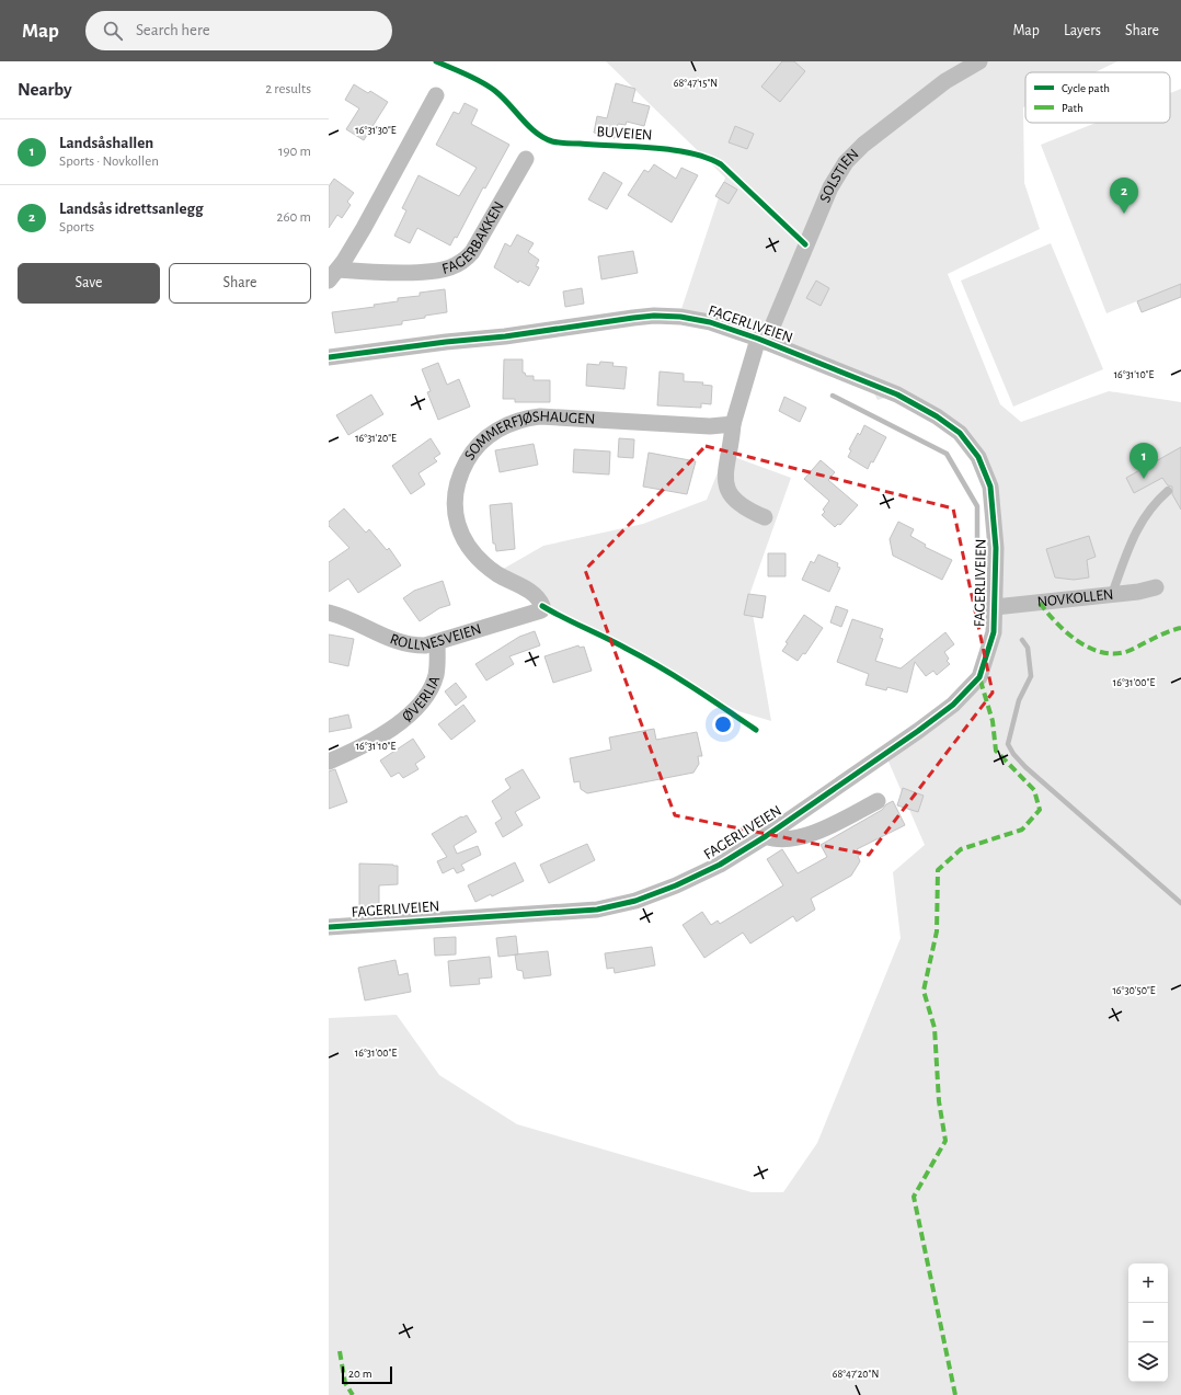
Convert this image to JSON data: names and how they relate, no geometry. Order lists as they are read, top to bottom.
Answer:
{
  "streets": {
    "street": [
      "SOLSTIEN",
      "FAGERBAKKEN",
      "FAGERLIVEIEN",
      "SOMMERFJØSHAUGEN",
      "NOVKOLLEN",
      "ROLLNESVEIEN",
      "ØVERLIA"
    ],
    "cycle path": ["BUVEIEN"]
  },
  "crossings": [
    ["SOLSTIEN", "FAGERLIVEIEN"],
    ["FAGERLIVEIEN", "NOVKOLLEN"],
    ["SOMMERFJØSHAUGEN", "ROLLNESVEIEN"],
    ["ROLLNESVEIEN", "ØVERLIA"]
  ],
  "legend": ["Cycle path", "Path"],
  "scale_bar": "20 m",
  "page": {
    "header": "Map",
    "search": "Search here",
    "nav": ["Map", "Layers", "Share"],
    "heading": ["Nearby", "2 results"],
    "list": [
      {
        "mark": "1",
        "name": "Landsåshallen",
        "note": "Sports · Novkollen",
        "value": "190 m"
      },
      {
        "mark": "2",
        "name": "Landsås idrettsanlegg",
        "note": "Sports",
        "value": "260 m"
      }
    ],
    "pins": ["2", "1"],
    "buttons": ["Save", "Share"],
    "map_buttons": ["+", "−"],
    "scale": "20 m"
  },
  "coordinates": [
    "68°47'15\"N",
    "16°31'30\"E",
    "16°31'10\"E",
    "16°31'20\"E",
    "16°31'00\"E",
    "16°30'50\"E",
    "68°47'20\"N"
  ]
}
